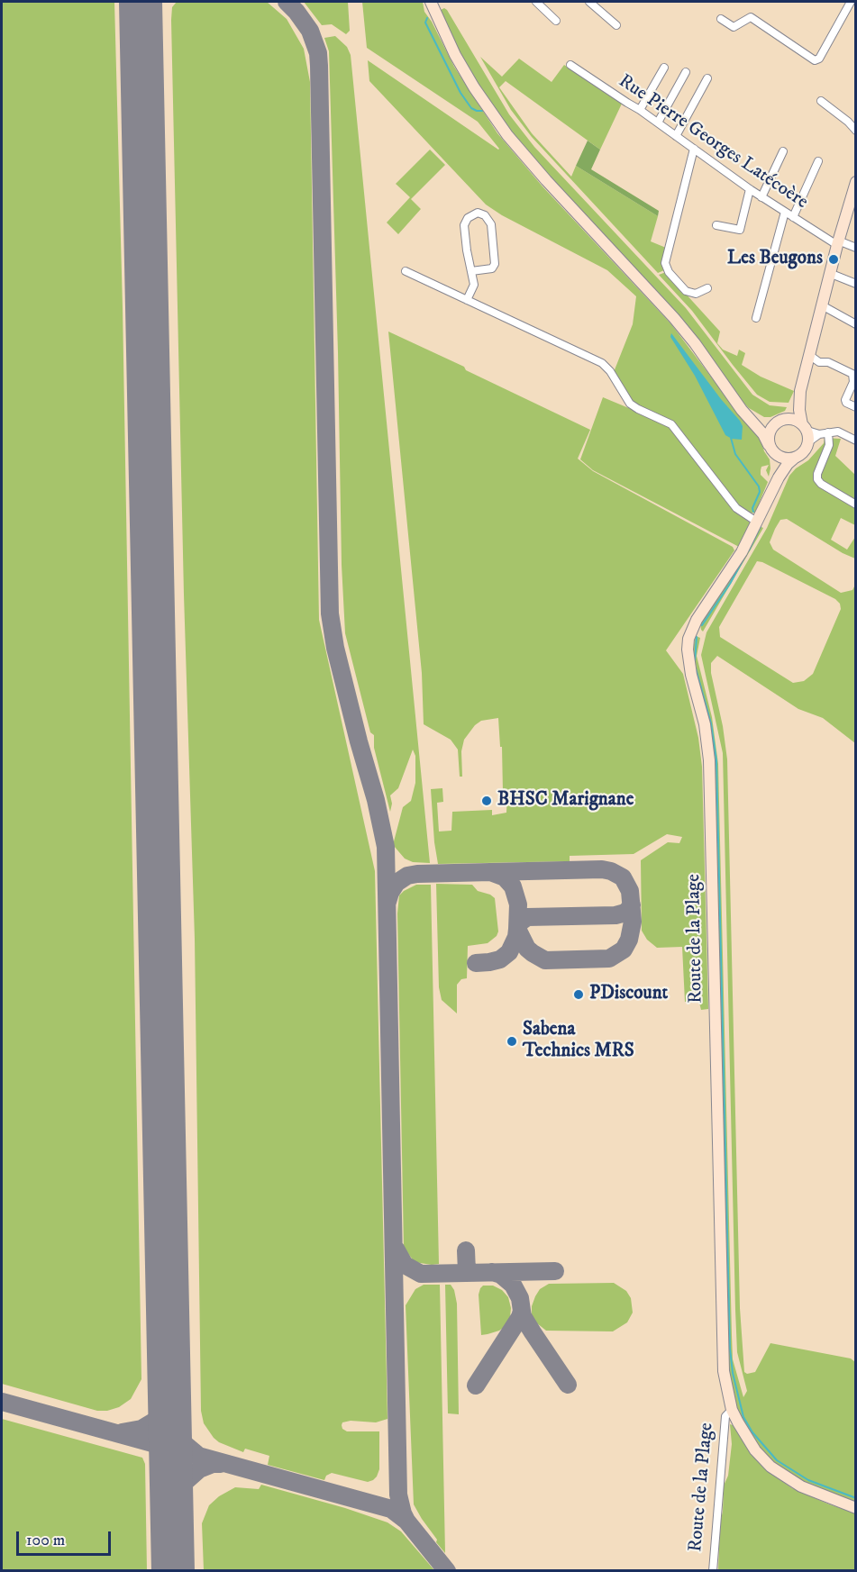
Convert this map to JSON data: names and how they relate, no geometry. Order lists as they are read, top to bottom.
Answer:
{
  "streets": {
    "street": ["Rue Pierre Georges Latécoère", "Route de la Plage"]
  },
  "places": [
    "Les Beugons",
    "BHSC Marignane",
    "PDiscount",
    "Sabena Technics MRS"
  ],
  "scale_bar": "100 m"
}
